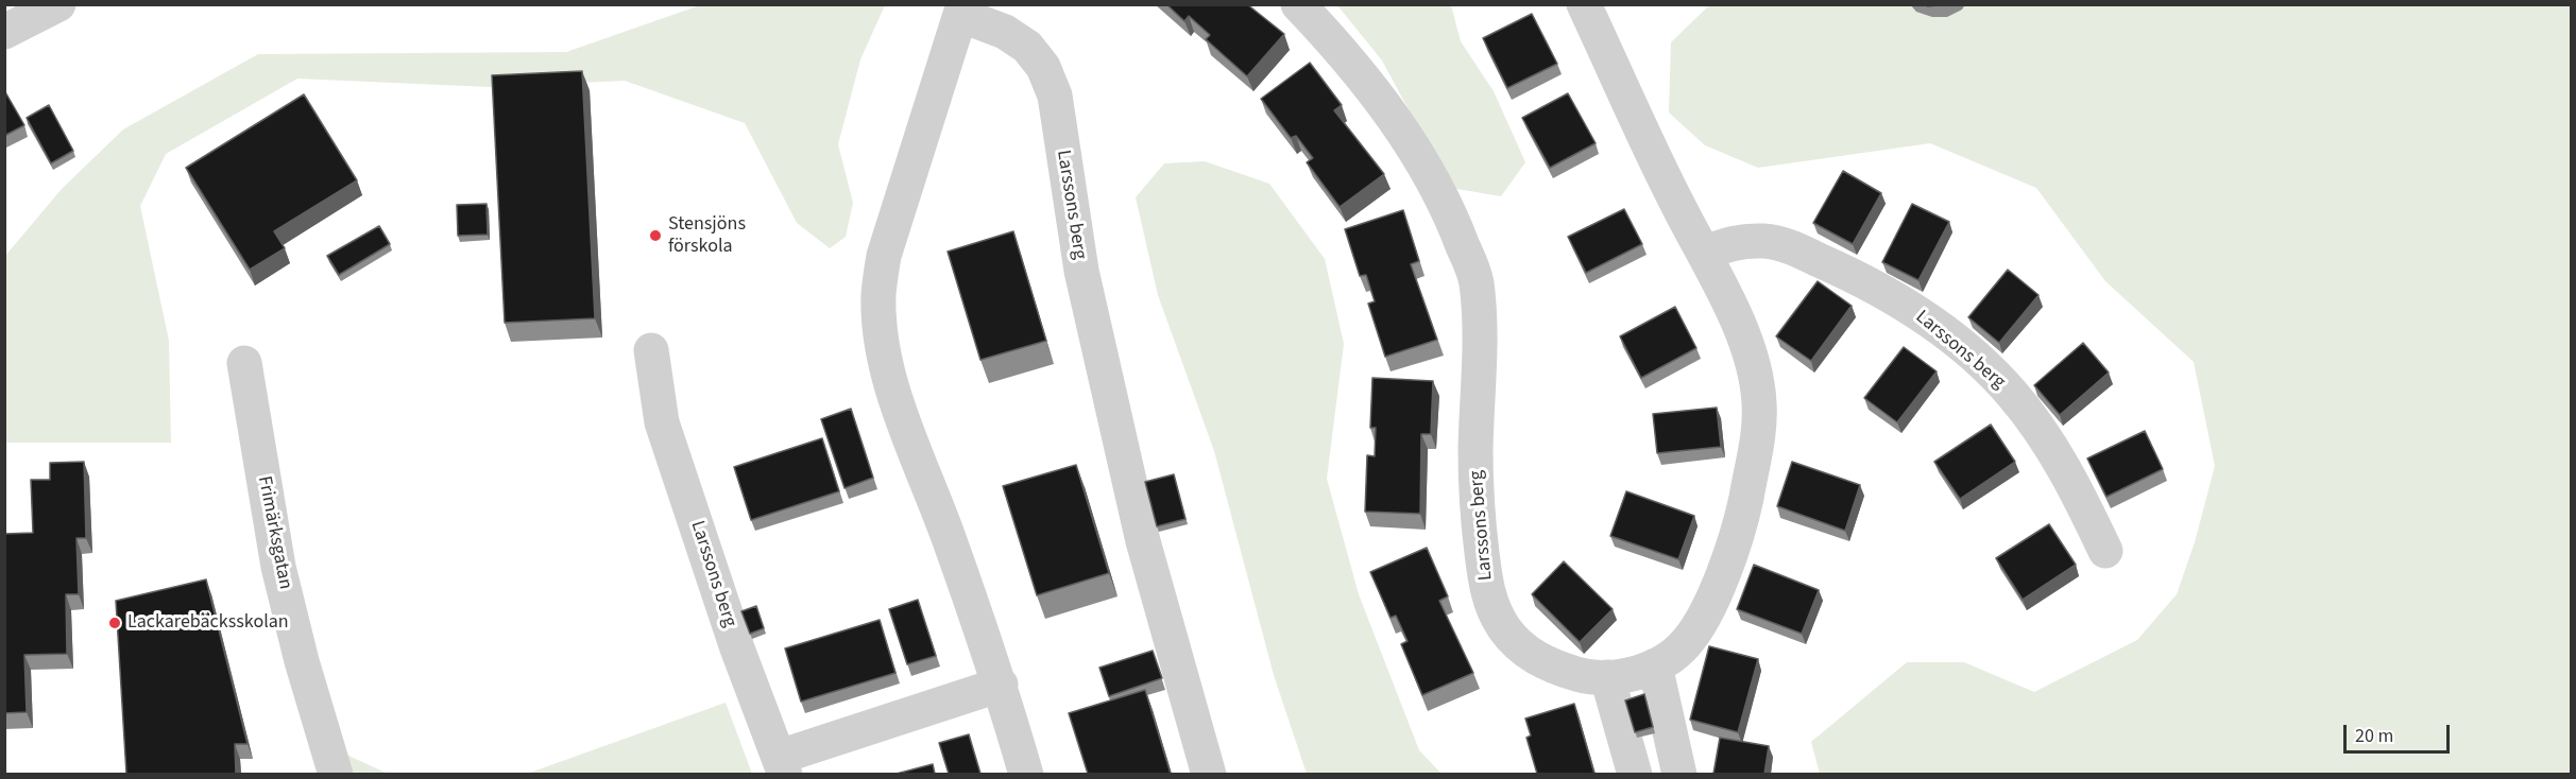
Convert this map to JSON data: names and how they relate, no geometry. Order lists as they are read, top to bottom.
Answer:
{
  "streets": {
    "street": ["Larssons berg", "Frimärksgatan"]
  },
  "places": ["Stensjöns förskola", "Lackarebäcksskolan"],
  "scale_bar": "20 m"
}
